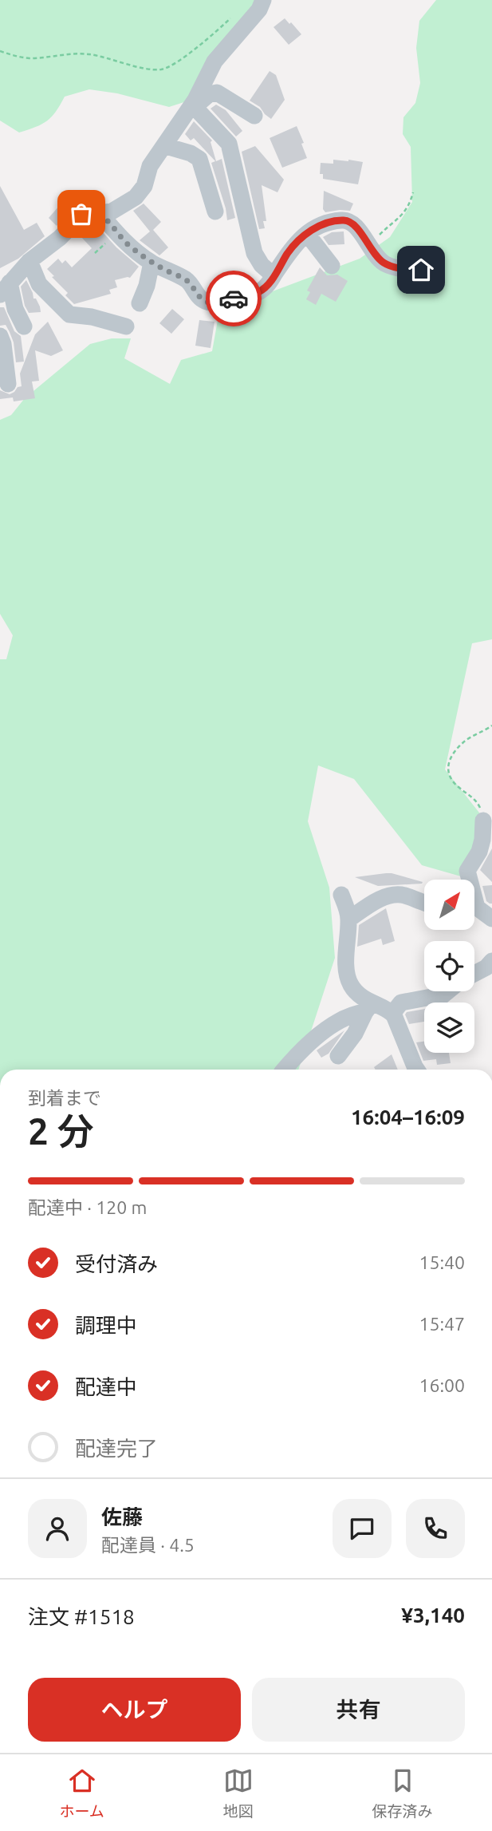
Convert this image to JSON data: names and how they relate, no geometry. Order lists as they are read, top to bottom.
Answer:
{
  "north": "top right",
  "page": {
    "heading": ["2 分", "到着まで", "16:04–16:09"],
    "panel": [
      "佐藤",
      "配達員 · 4.5",
      "注文 #1518",
      "¥3,140"
    ],
    "bar": "配達中 · 120 m",
    "list": [
      ["受付済み", "15:40"],
      ["調理中", "15:47"],
      ["配達中", "16:00"],
      "配達完了"
    ],
    "buttons": ["ヘルプ", "共有"],
    "tabs": ["ホーム", "地図", "保存済み"]
  }
}
